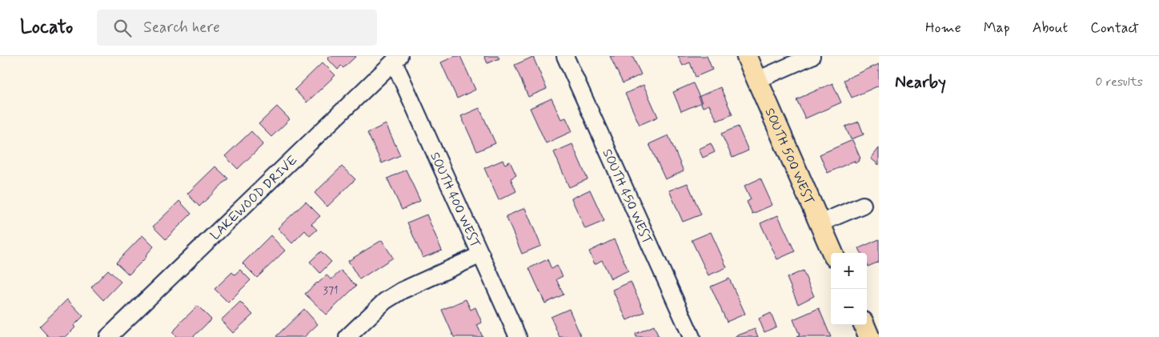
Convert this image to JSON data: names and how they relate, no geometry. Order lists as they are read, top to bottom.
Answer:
{
  "streets": {
    "main road": ["SOUTH 500 WEST"],
    "street": ["LAKEWOOD DRIVE", "SOUTH 450 WEST", "SOUTH 400 WEST"]
  },
  "crossings": [
    ["LAKEWOOD DRIVE", "SOUTH 400 WEST"]
  ],
  "house_numbers": ["371"],
  "page": {
    "header": "Locato",
    "search": "Search here",
    "nav": [
      "Home",
      "Map",
      "About",
      "Contact"
    ],
    "heading": ["Nearby", "0 results"],
    "map_buttons": ["+", "−"]
  }
}
